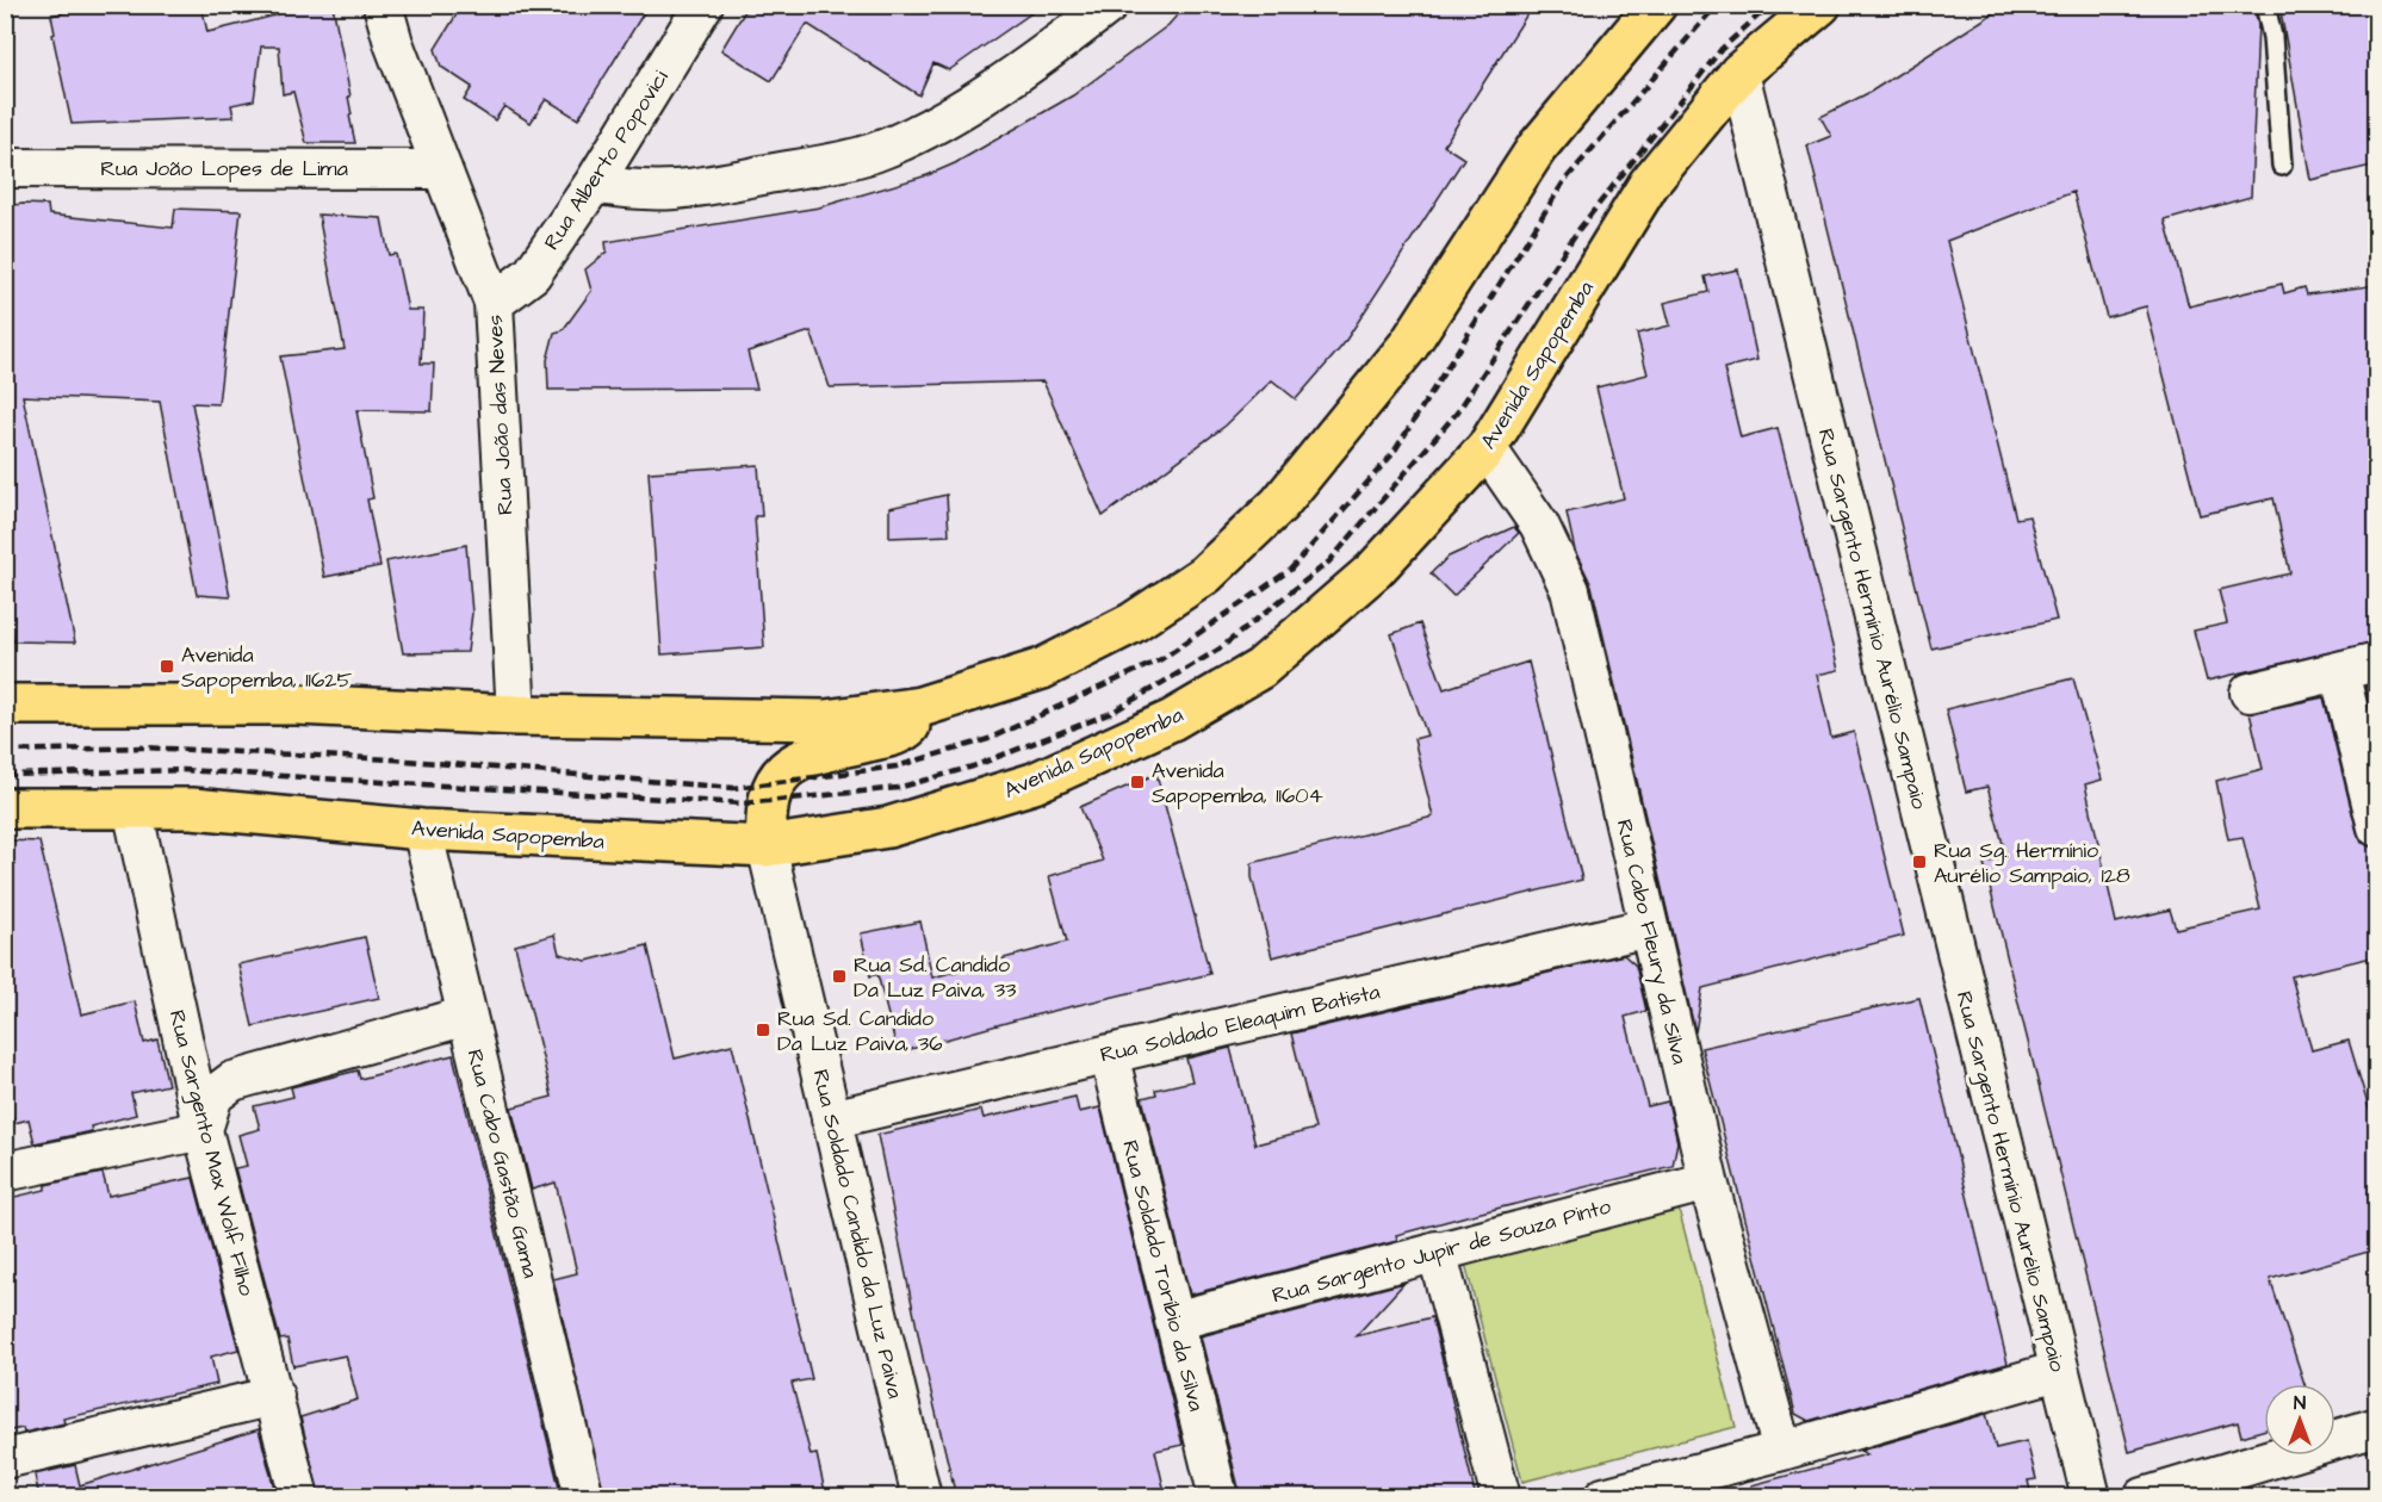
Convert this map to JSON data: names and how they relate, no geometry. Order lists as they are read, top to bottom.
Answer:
{
  "streets": {
    "main road": ["Avenida Sapopemba"],
    "street": [
      "Rua Alberto Popovici",
      "Rua João Lopes de Lima",
      "Rua João das Neves",
      "Rua Sargento Hermínio Aurélio Sampaio",
      "Rua Cabo Fleury da Silva",
      "Rua Soldado Eleaquim Batista",
      "Rua Sargento Max Wolf Filho",
      "Rua Cabo Gastão Gama",
      "Rua Soldado Candido da Luz Paiva",
      "Rua Sargento Jupir de Souza Pinto",
      "Rua Soldado Toríbio da Silva"
    ]
  },
  "crossings": [
    ["Rua Alberto Popovici", "Rua João das Neves"],
    ["Rua João Lopes de Lima", "Rua João das Neves"],
    ["Avenida Sapopemba", "Rua Sargento Hermínio Aurélio Sampaio"],
    ["Avenida Sapopemba", "Rua Cabo Fleury da Silva"],
    ["Avenida Sapopemba", "Rua Sargento Max Wolf Filho"],
    ["Avenida Sapopemba", "Rua Cabo Gastão Gama"],
    ["Avenida Sapopemba", "Rua Soldado Candido da Luz Paiva"],
    ["Rua Cabo Fleury da Silva", "Rua Soldado Eleaquim Batista"],
    ["Rua Cabo Fleury da Silva", "Rua Sargento Jupir de Souza Pinto"],
    ["Rua Soldado Eleaquim Batista", "Rua Soldado Candido da Luz Paiva"],
    ["Rua Soldado Eleaquim Batista", "Rua Soldado Toríbio da Silva"],
    ["Rua Sargento Jupir de Souza Pinto", "Rua Soldado Toríbio da Silva"]
  ],
  "places": {
    "transit": [
      "Avenida Sapopemba, 11625",
      "Avenida Sapopemba, 11604",
      "Rua Sg. Hermínio Aurélio Sampaio, 128",
      "Rua Sd. Candido Da Luz Paiva, 33",
      "Rua Sd. Candido Da Luz Paiva, 36"
    ]
  },
  "north": "top"
}
